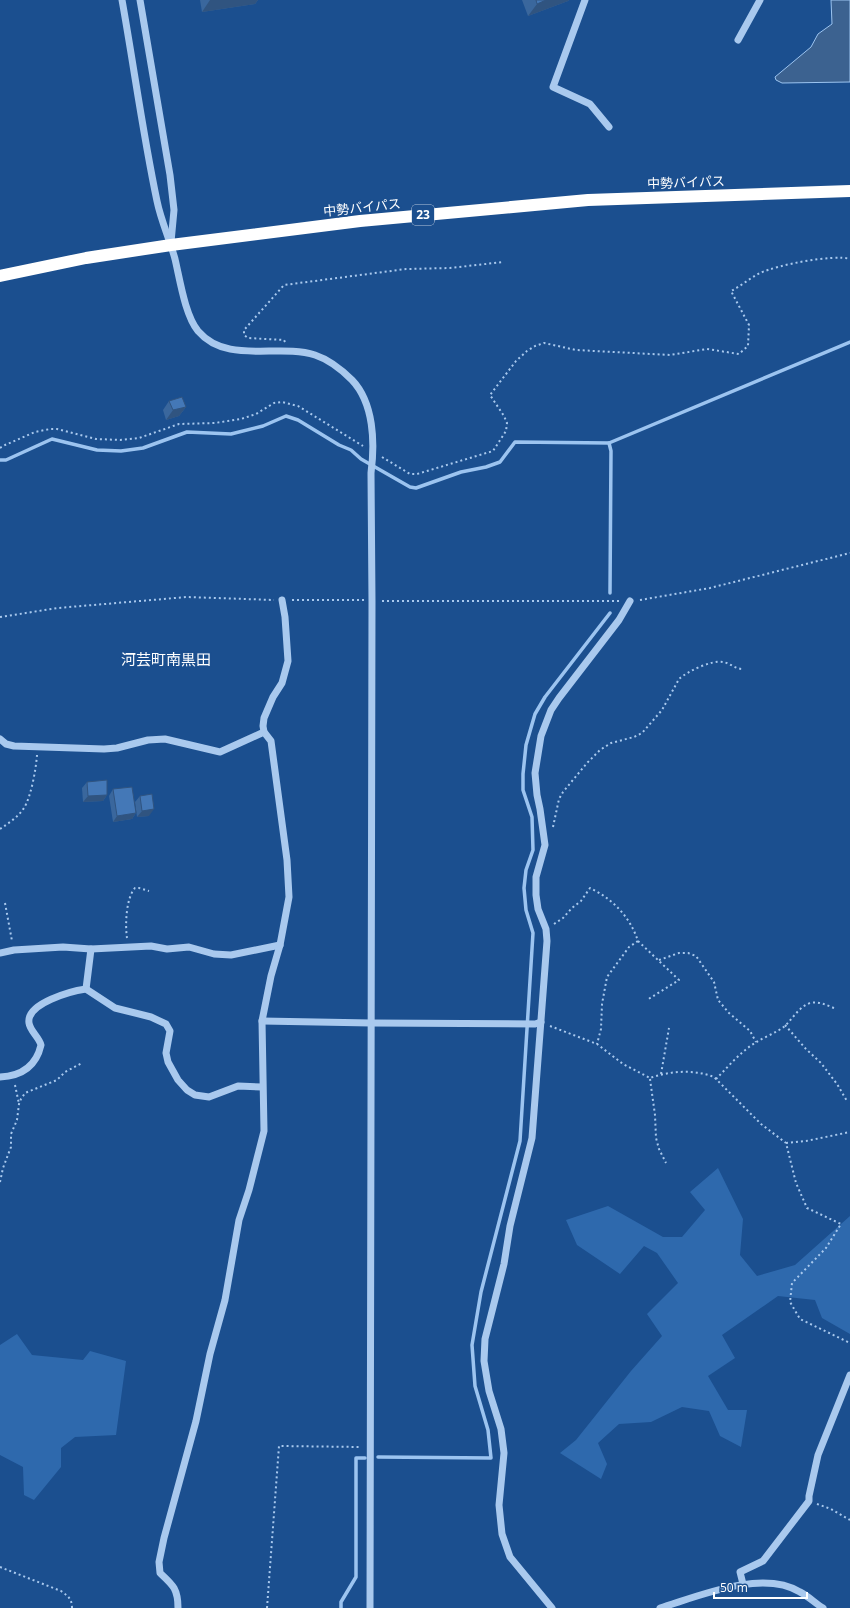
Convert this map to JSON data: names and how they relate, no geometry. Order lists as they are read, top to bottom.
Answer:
{
  "streets": {
    "highway": ["中勢バイパス", "23"]
  },
  "districts": ["河芸町南黒田"],
  "scale_bar": "50 m"
}
